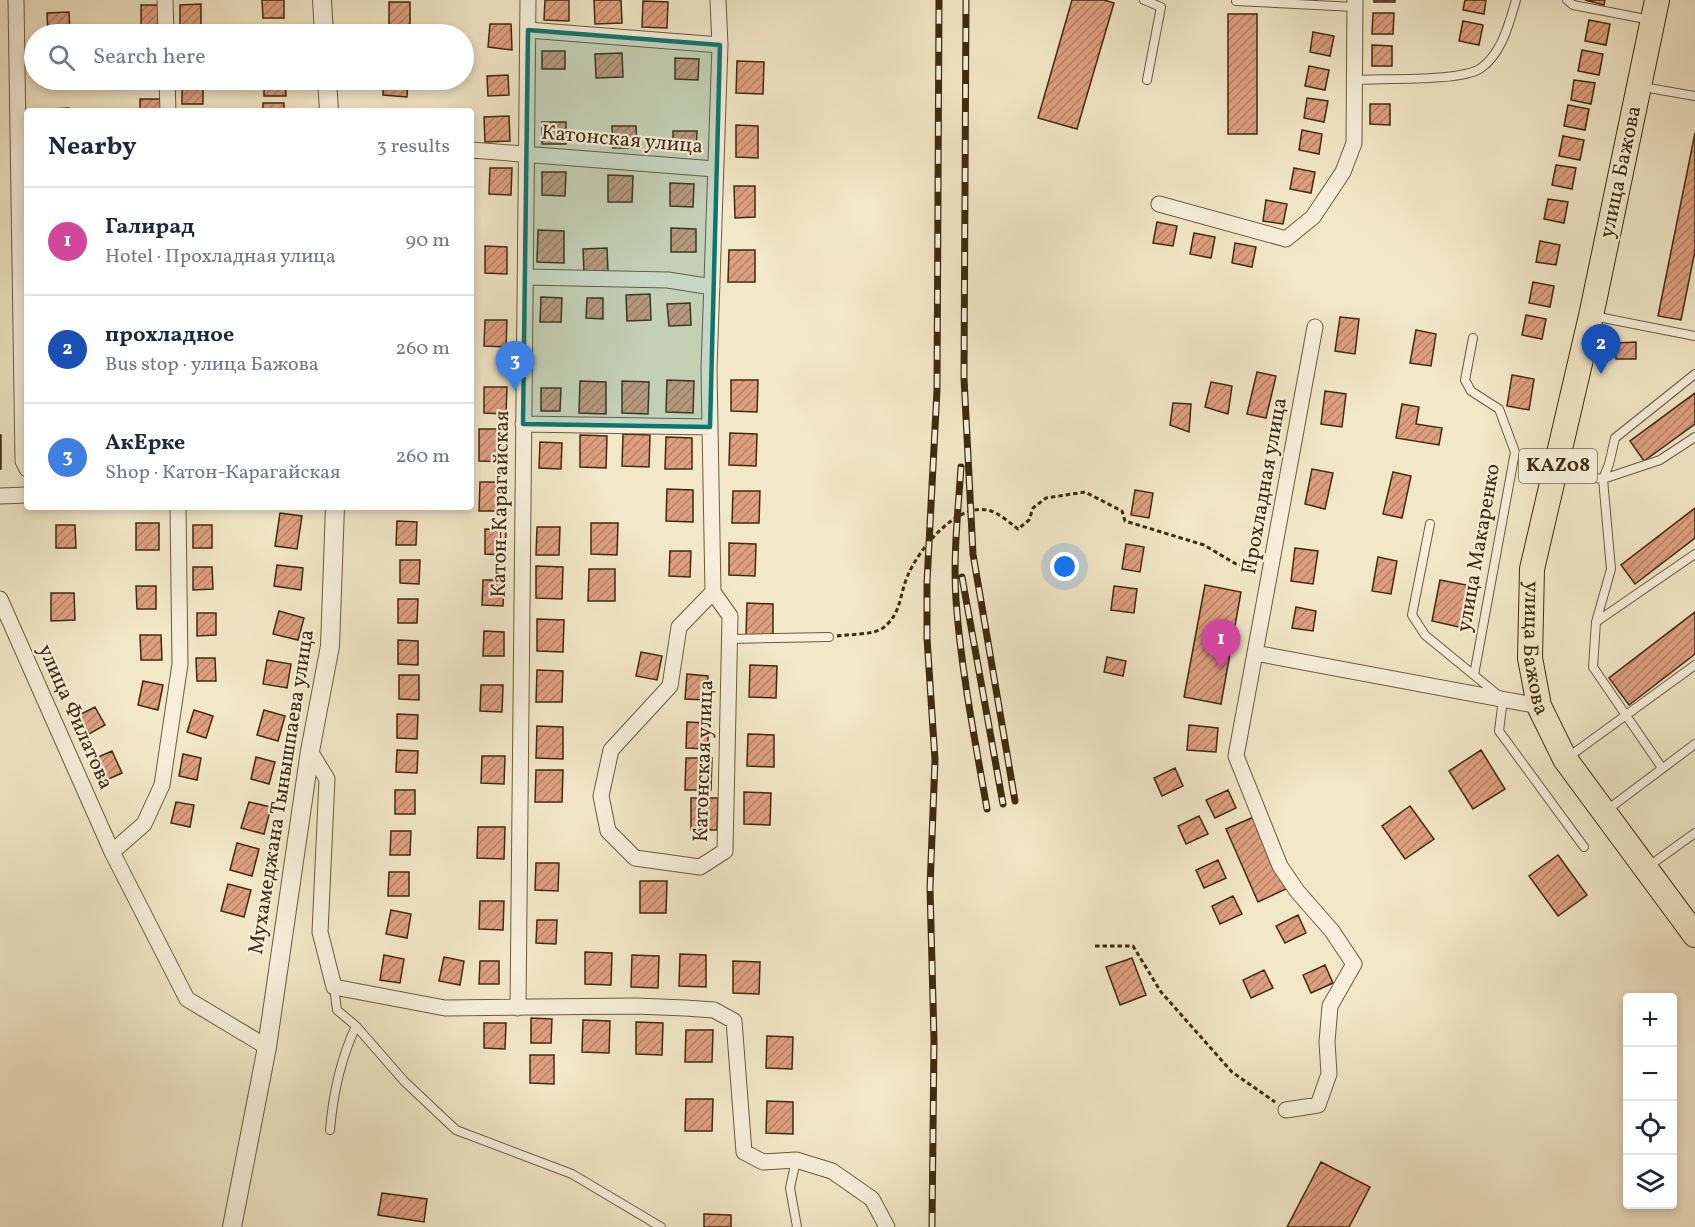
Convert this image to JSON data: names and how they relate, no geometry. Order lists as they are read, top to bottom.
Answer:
{
  "streets": {
    "highway": ["улица Бажова", "KAZ08"],
    "street": [
      "Катонская улица",
      "Прохладная улица",
      "Катон-Карагайская",
      "улица Филатова",
      "Мухамеджана Тынышпаева улица"
    ],
    "lane": ["улица Макаренко"]
  },
  "crossings": [
    ["Катонская улица", "Катон-Карагайская"],
    ["улица Филатова", "Мухамеджана Тынышпаева улица"]
  ],
  "page": {
    "search": "Search here",
    "heading": ["Nearby", "3 results"],
    "list": [
      {
        "mark": "1",
        "name": "Галирад",
        "note": "Hotel · Прохладная улица",
        "value": "90 m"
      },
      {
        "mark": "2",
        "name": "прохладное",
        "note": "Bus stop · улица Бажова",
        "value": "260 m"
      },
      {
        "mark": "3",
        "name": "АкЕрке",
        "note": "Shop · Катон-Карагайская",
        "value": "260 m"
      }
    ],
    "pins": ["2", "3", "1"],
    "map_buttons": ["+", "−"]
  }
}
